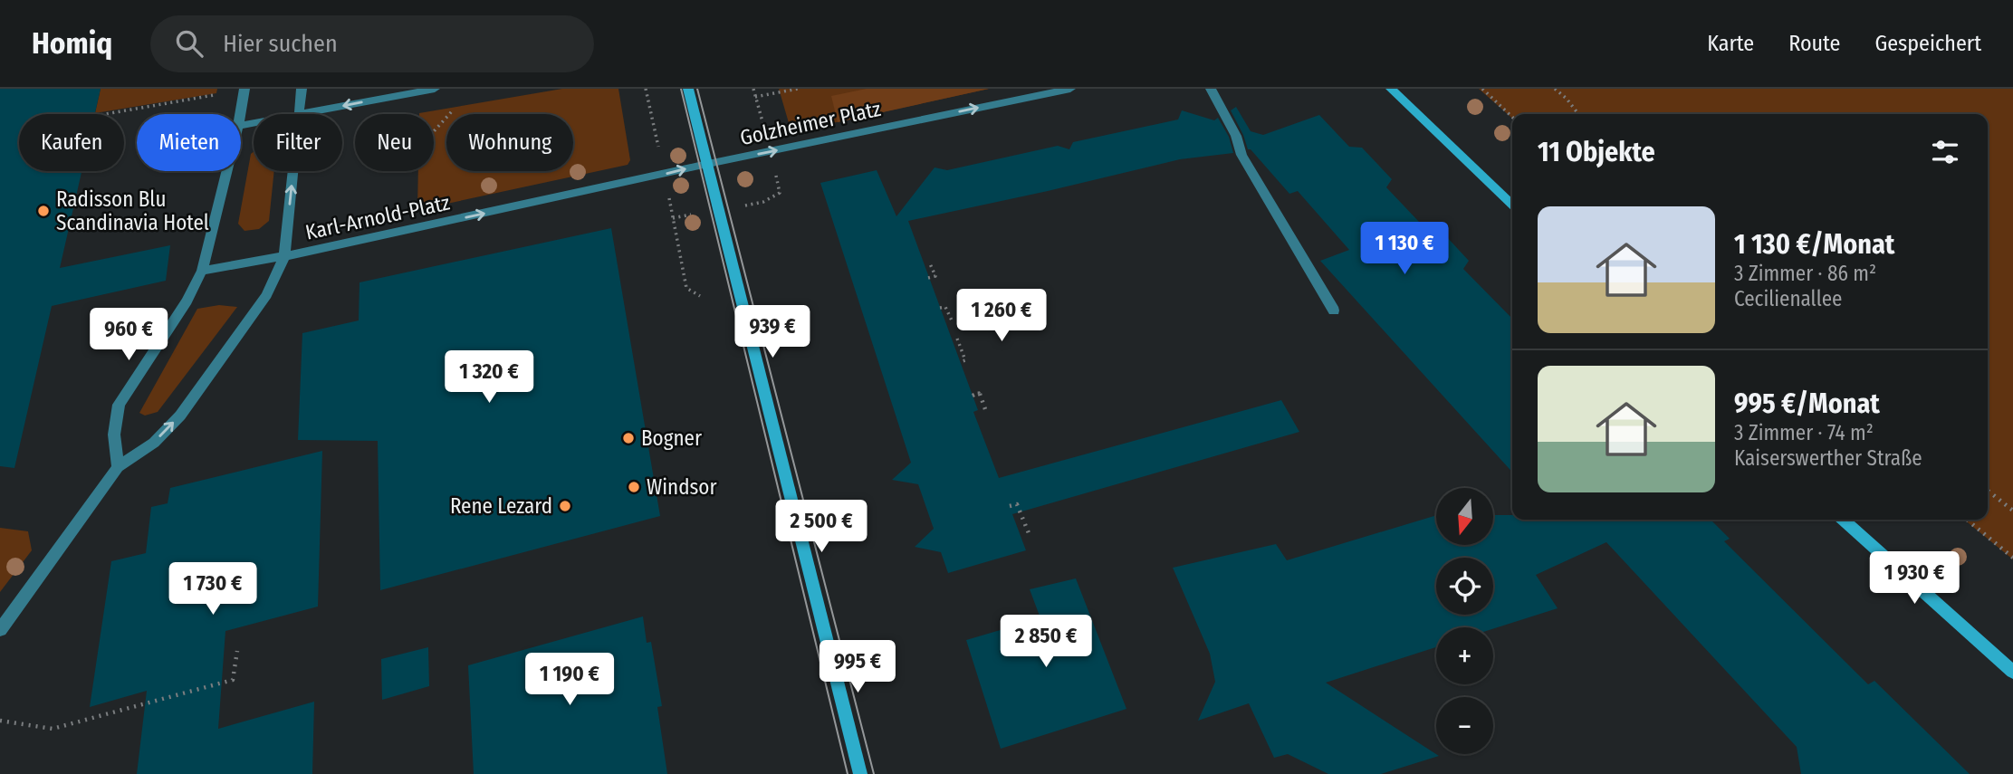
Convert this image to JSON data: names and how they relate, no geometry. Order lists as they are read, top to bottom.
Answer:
{
  "streets": {
    "street": ["Golzheimer Platz", "Karl-Arnold-Platz"]
  },
  "crossings": [
    ["Golzheimer Platz", "Karl-Arnold-Platz"]
  ],
  "one_way": ["Golzheimer Platz", "Karl-Arnold-Platz"],
  "places": [
    "Radisson Blu Scandinavia Hotel",
    "Bogner",
    "Windsor",
    "Rene Lezard"
  ],
  "north": "bottom",
  "page": {
    "header": "Homiq",
    "search": "Hier suchen",
    "nav": ["Karte", "Route", "Gespeichert"],
    "chip": [
      "Kaufen",
      "Mieten",
      "Filter",
      "Neu",
      "Wohnung"
    ],
    "heading": "11 Objekte",
    "list": [
      {
        "name": "1 130 €/Monat",
        "note": "3 Zimmer · 86 m² · Cecilienallee"
      },
      {
        "name": "995 €/Monat",
        "note": "3 Zimmer · 74 m² · Kaiserswerther Straße"
      }
    ],
    "price": [
      "1 130 €",
      "1 260 €",
      "939 €",
      "960 €",
      "1 320 €",
      "2 500 €",
      "1 930 €",
      "1 730 €",
      "2 850 €",
      "995 €",
      "1 190 €"
    ],
    "map_buttons": ["+", "−"]
  }
}
